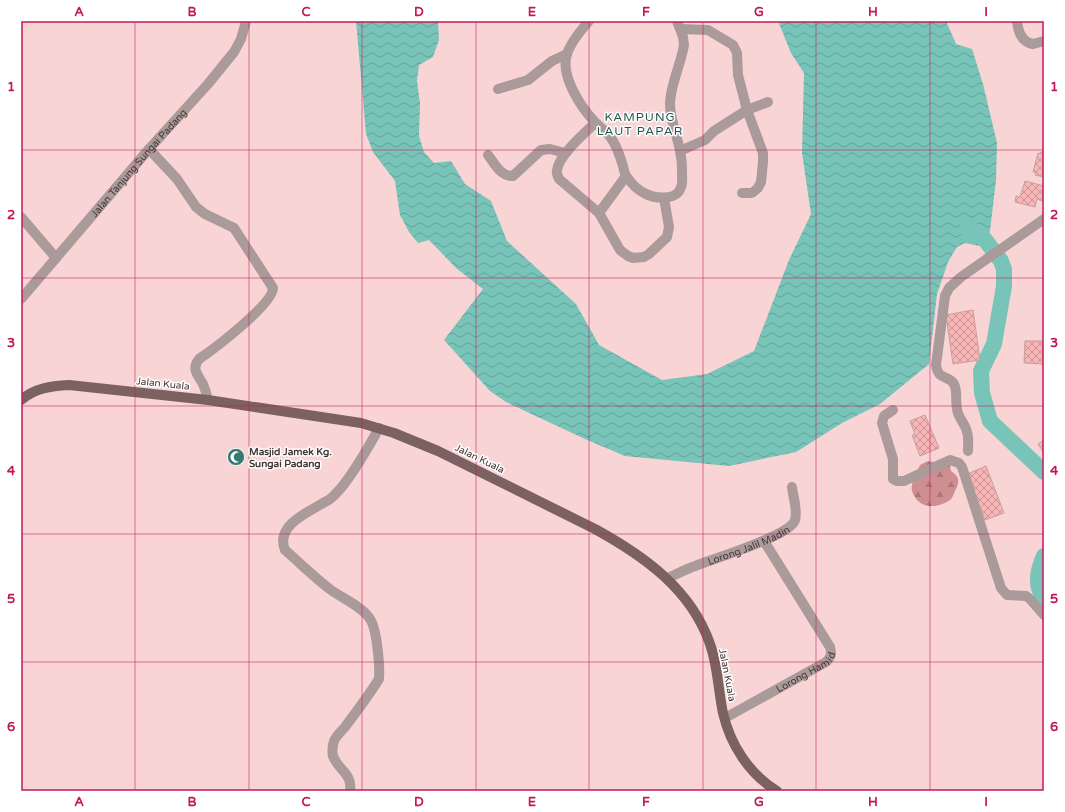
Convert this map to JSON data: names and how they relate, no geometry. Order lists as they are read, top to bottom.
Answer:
{
  "streets": {
    "main road": ["Jalan Kuala"],
    "street": ["Jalan Tanjung Sungai Padang", "Lorong Jalil Madin", "Lorong Hamid"]
  },
  "crossings": [
    ["Jalan Kuala", "Lorong Jalil Madin"],
    ["Jalan Kuala", "Lorong Hamid"],
    ["Lorong Jalil Madin", "Lorong Hamid"]
  ],
  "districts": ["KAMPUNG LAUT PAPAR"],
  "places": {
    "mosque": ["Masjid Jamek Kg. Sungai Padang"]
  },
  "grid": {
    "columns": [
      "A",
      "B",
      "C",
      "D",
      "E",
      "F",
      "G",
      "H",
      "I"
    ],
    "rows": [
      "1",
      "2",
      "3",
      "4",
      "5",
      "6"
    ]
  }
}
